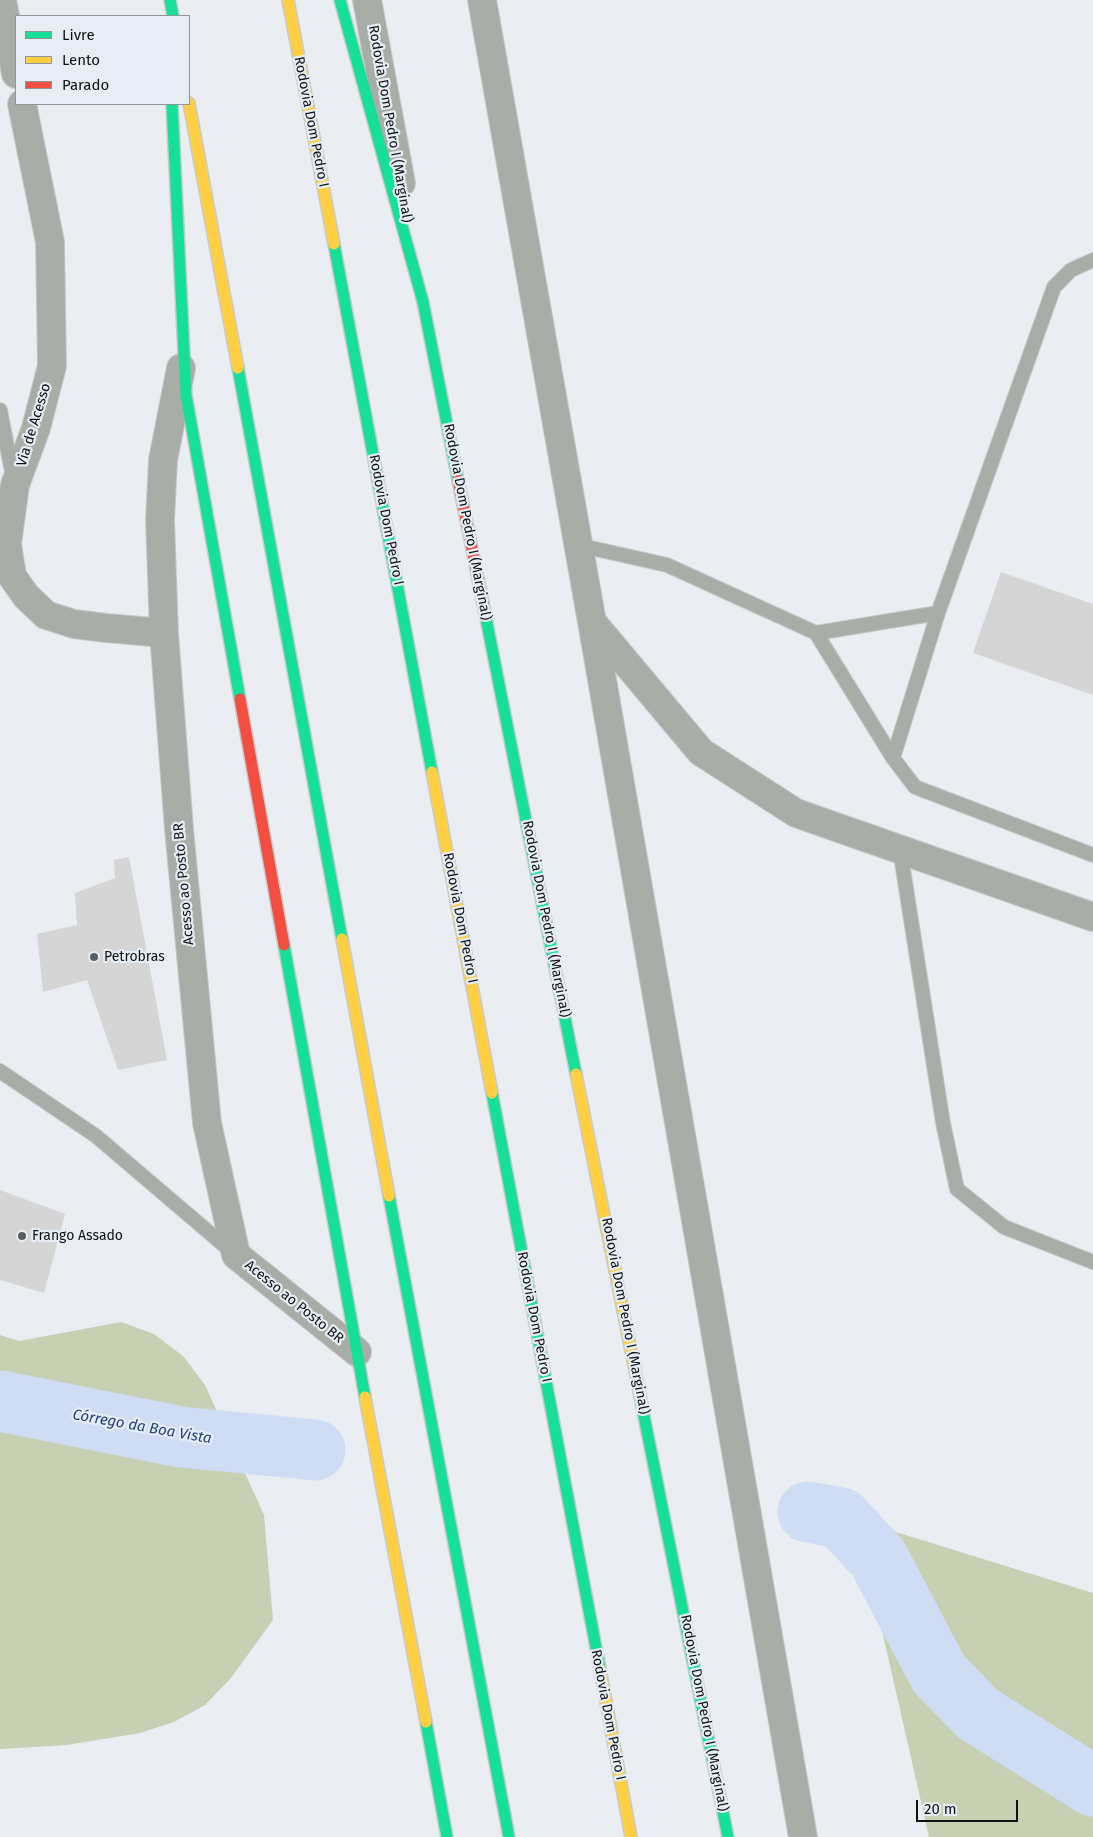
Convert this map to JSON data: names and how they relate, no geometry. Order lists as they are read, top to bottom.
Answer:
{
  "streets": {
    "highway": ["Rodovia Dom Pedro I", "Rodovia Dom Pedro I (Marginal)"],
    "street": ["Via de Acesso", "Acesso ao Posto BR"]
  },
  "crossings": [
    ["Via de Acesso", "Acesso ao Posto BR"]
  ],
  "water": ["Córrego da Boa Vista"],
  "places": ["Petrobras", "Frango Assado"],
  "legend": ["Livre", "Lento", "Parado"],
  "scale_bar": "20 m"
}
